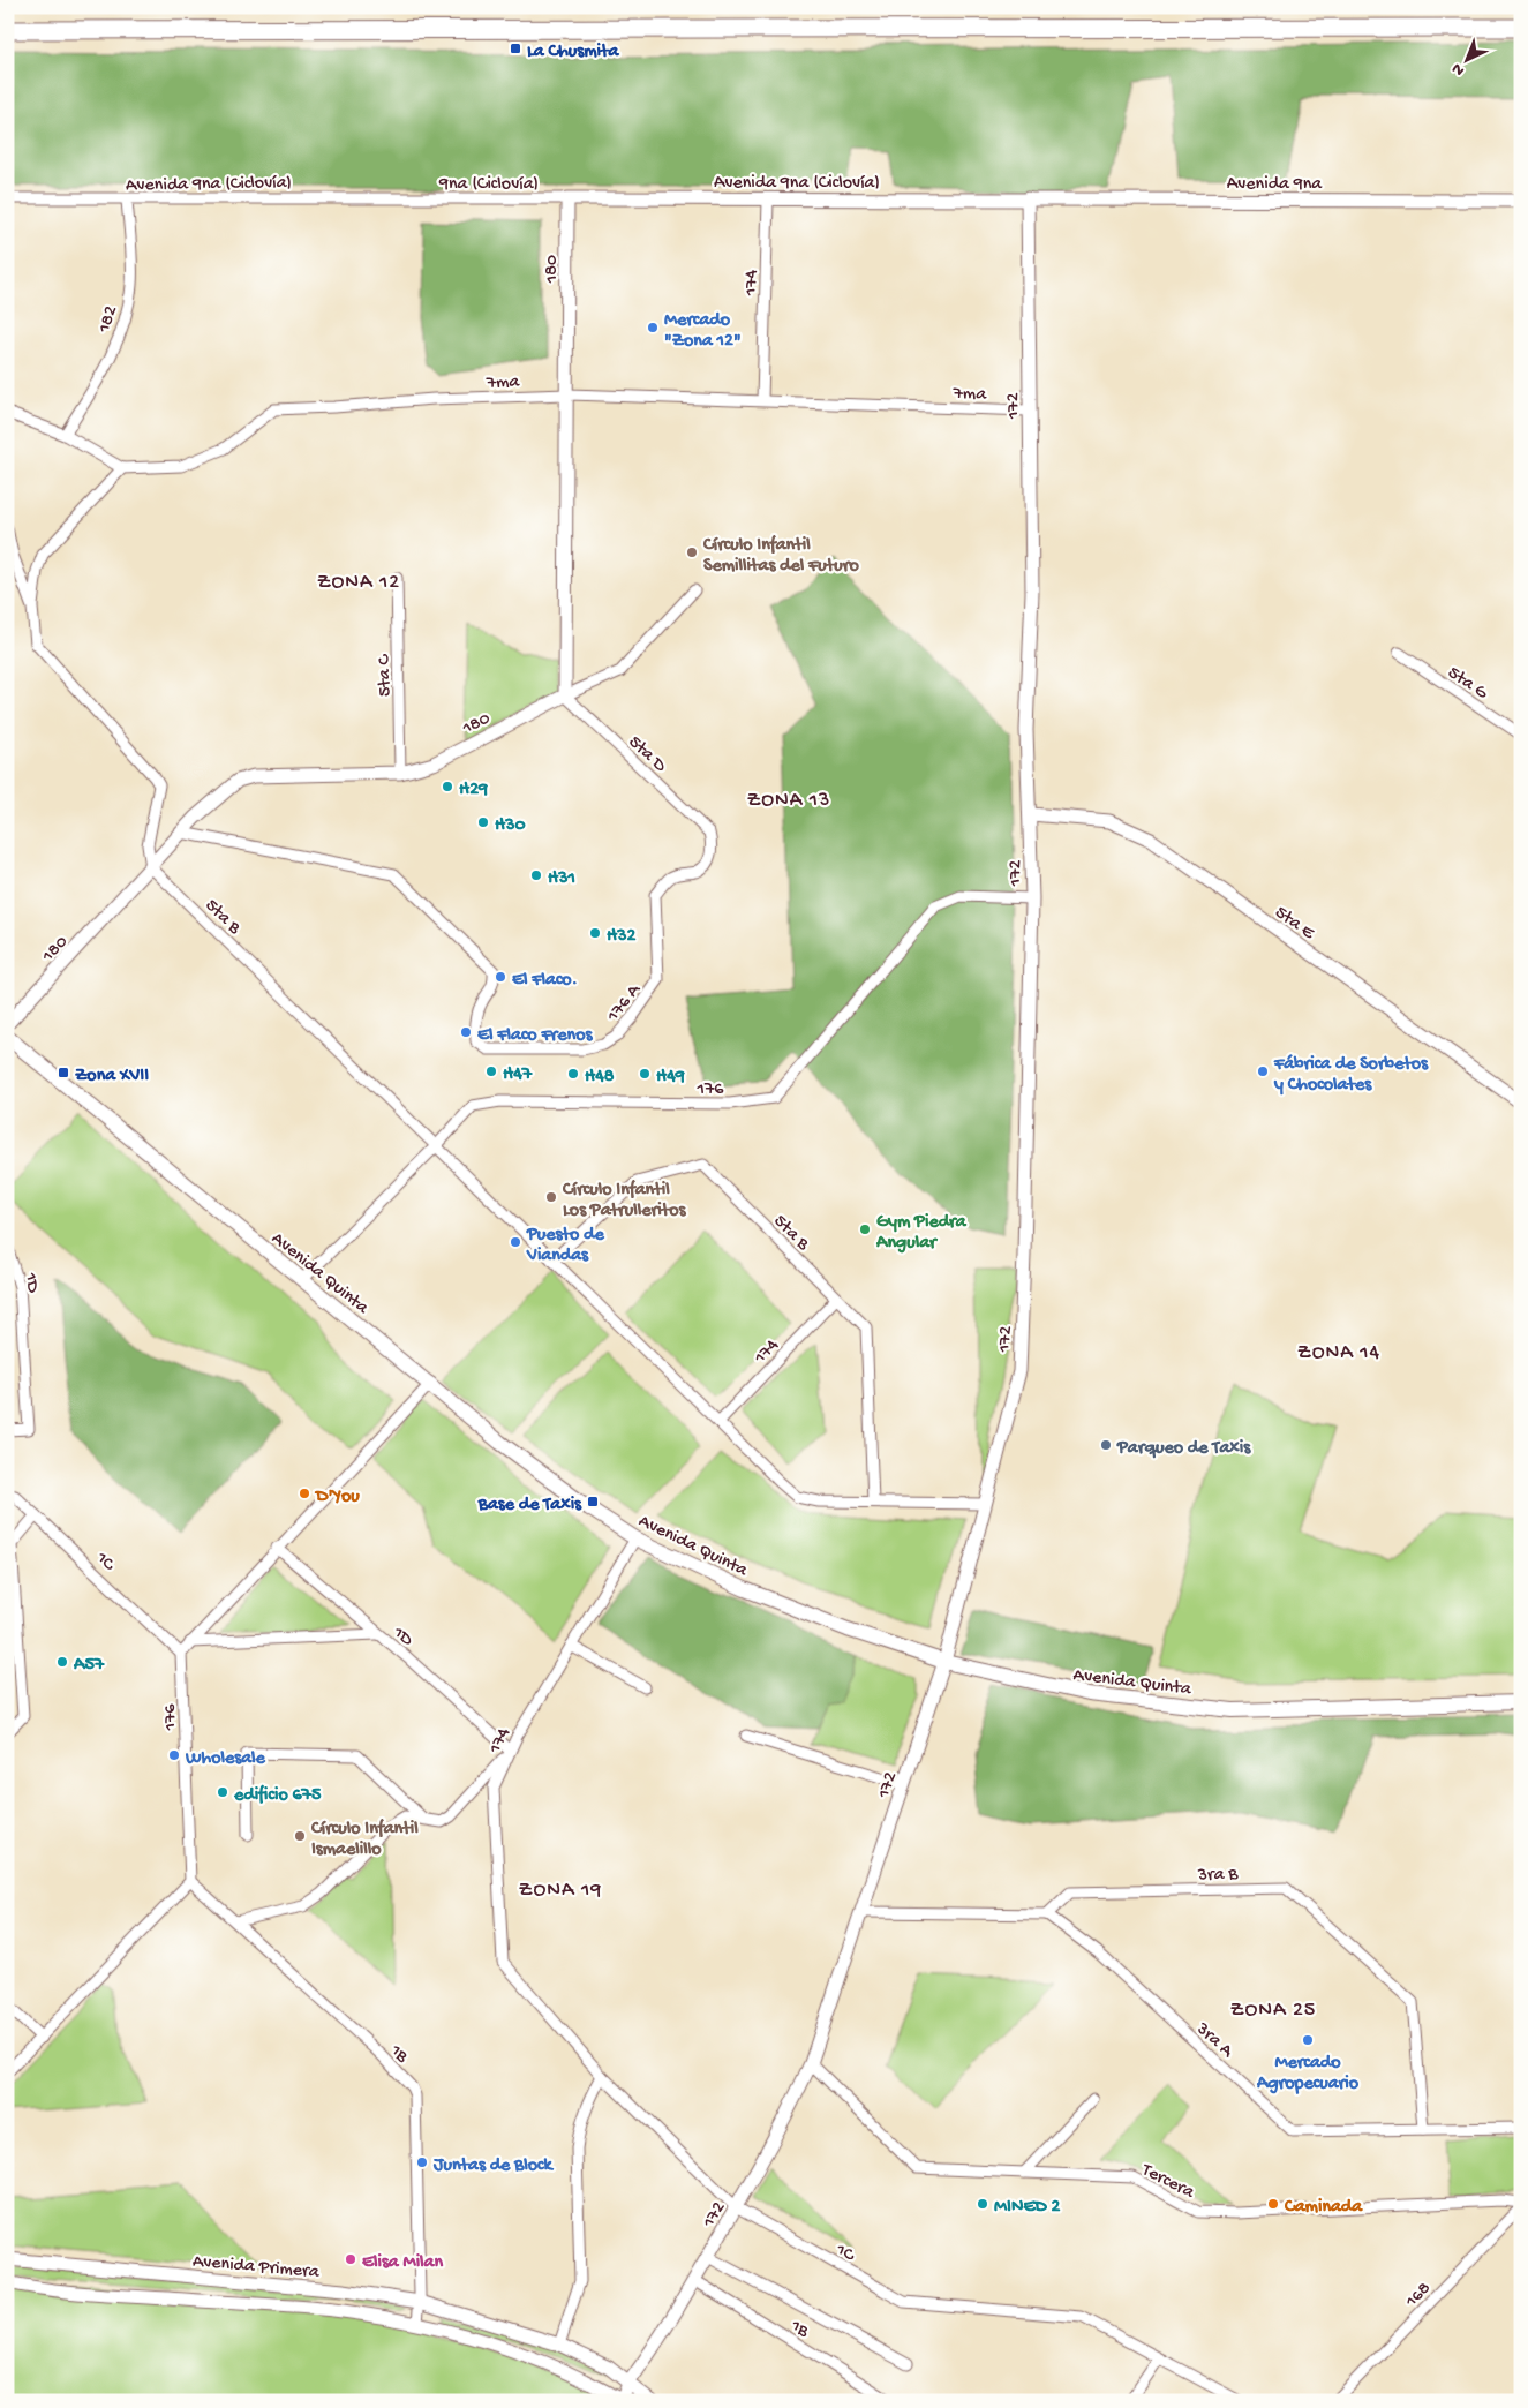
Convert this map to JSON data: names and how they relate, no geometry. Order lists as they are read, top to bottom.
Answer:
{
  "streets": {
    "main road": ["Avenida Quinta"],
    "street": [
      "Avenida 9na (Ciclovía)",
      "9na (Ciclovía)",
      "Avenida 9na",
      "180",
      "174",
      "182",
      "7ma",
      "172",
      "5ta C",
      "5ta G",
      "5ta D",
      "5ta B",
      "5ta E",
      "176 A",
      "176",
      "1D",
      "1C",
      "3ra B",
      "3ra A",
      "1B",
      "Tercera",
      "Avenida Primera",
      "168"
    ]
  },
  "crossings": [
    ["Avenida 9na (Ciclovía)", "9na (Ciclovía)"],
    ["Avenida 9na (Ciclovía)", "Avenida 9na"],
    ["Avenida 9na (Ciclovía)", "180"],
    ["Avenida 9na (Ciclovía)", "174"],
    ["Avenida 9na (Ciclovía)", "182"],
    ["Avenida 9na (Ciclovía)", "172"],
    ["9na (Ciclovía)", "180"],
    ["Avenida 9na", "172"],
    ["180", "7ma"],
    ["180", "5ta C"],
    ["180", "5ta D"],
    ["180", "5ta B"],
    ["180", "176 A"],
    ["174", "7ma"],
    ["174", "5ta B"],
    ["174", "Avenida Quinta"],
    ["174", "1D"],
    ["174", "1C"],
    ["7ma", "172"],
    ["172", "5ta B"],
    ["172", "5ta E"],
    ["172", "176"],
    ["172", "Avenida Quinta"],
    ["172", "1C"],
    ["172", "1B"],
    ["172", "Tercera"],
    ["172", "Avenida Primera"],
    ["5ta D", "176 A"],
    ["5ta B", "176"],
    ["176", "Avenida Quinta"],
    ["176", "1C"],
    ["176", "1B"],
    ["3ra B", "3ra A"],
    ["1B", "Avenida Primera"]
  ],
  "districts": [
    "ZONA 12",
    "ZONA 13",
    "ZONA 14",
    "ZONA 19",
    "ZONA 25"
  ],
  "places": {
    "transit": ["La Chusmita", "Zona XVII", "Base de Taxis"],
    "other": [
      "Mercado \"Zona 12\"",
      "Círculo Infantil Semillitas del Futuro",
      "H29",
      "H30",
      "H31",
      "H32",
      "El Flaco.",
      "El Flaco Frenos",
      "H47",
      "Fábrica de Sorbetos y Chocolates",
      "H48",
      "H49",
      "Círculo Infantil Los Patrulleritos",
      "Gym Piedra Angular",
      "Puesto de Viandas",
      "Parqueo de Taxis",
      "D'You",
      "A57",
      "Wholesale",
      "edificio 675",
      "Círculo Infantil Ismaelillo",
      "Mercado Agropecuario",
      "Juntas de Block",
      "MINED 2",
      "Caminada",
      "Elisa Milan"
    ]
  },
  "north": "bottom left"
}
